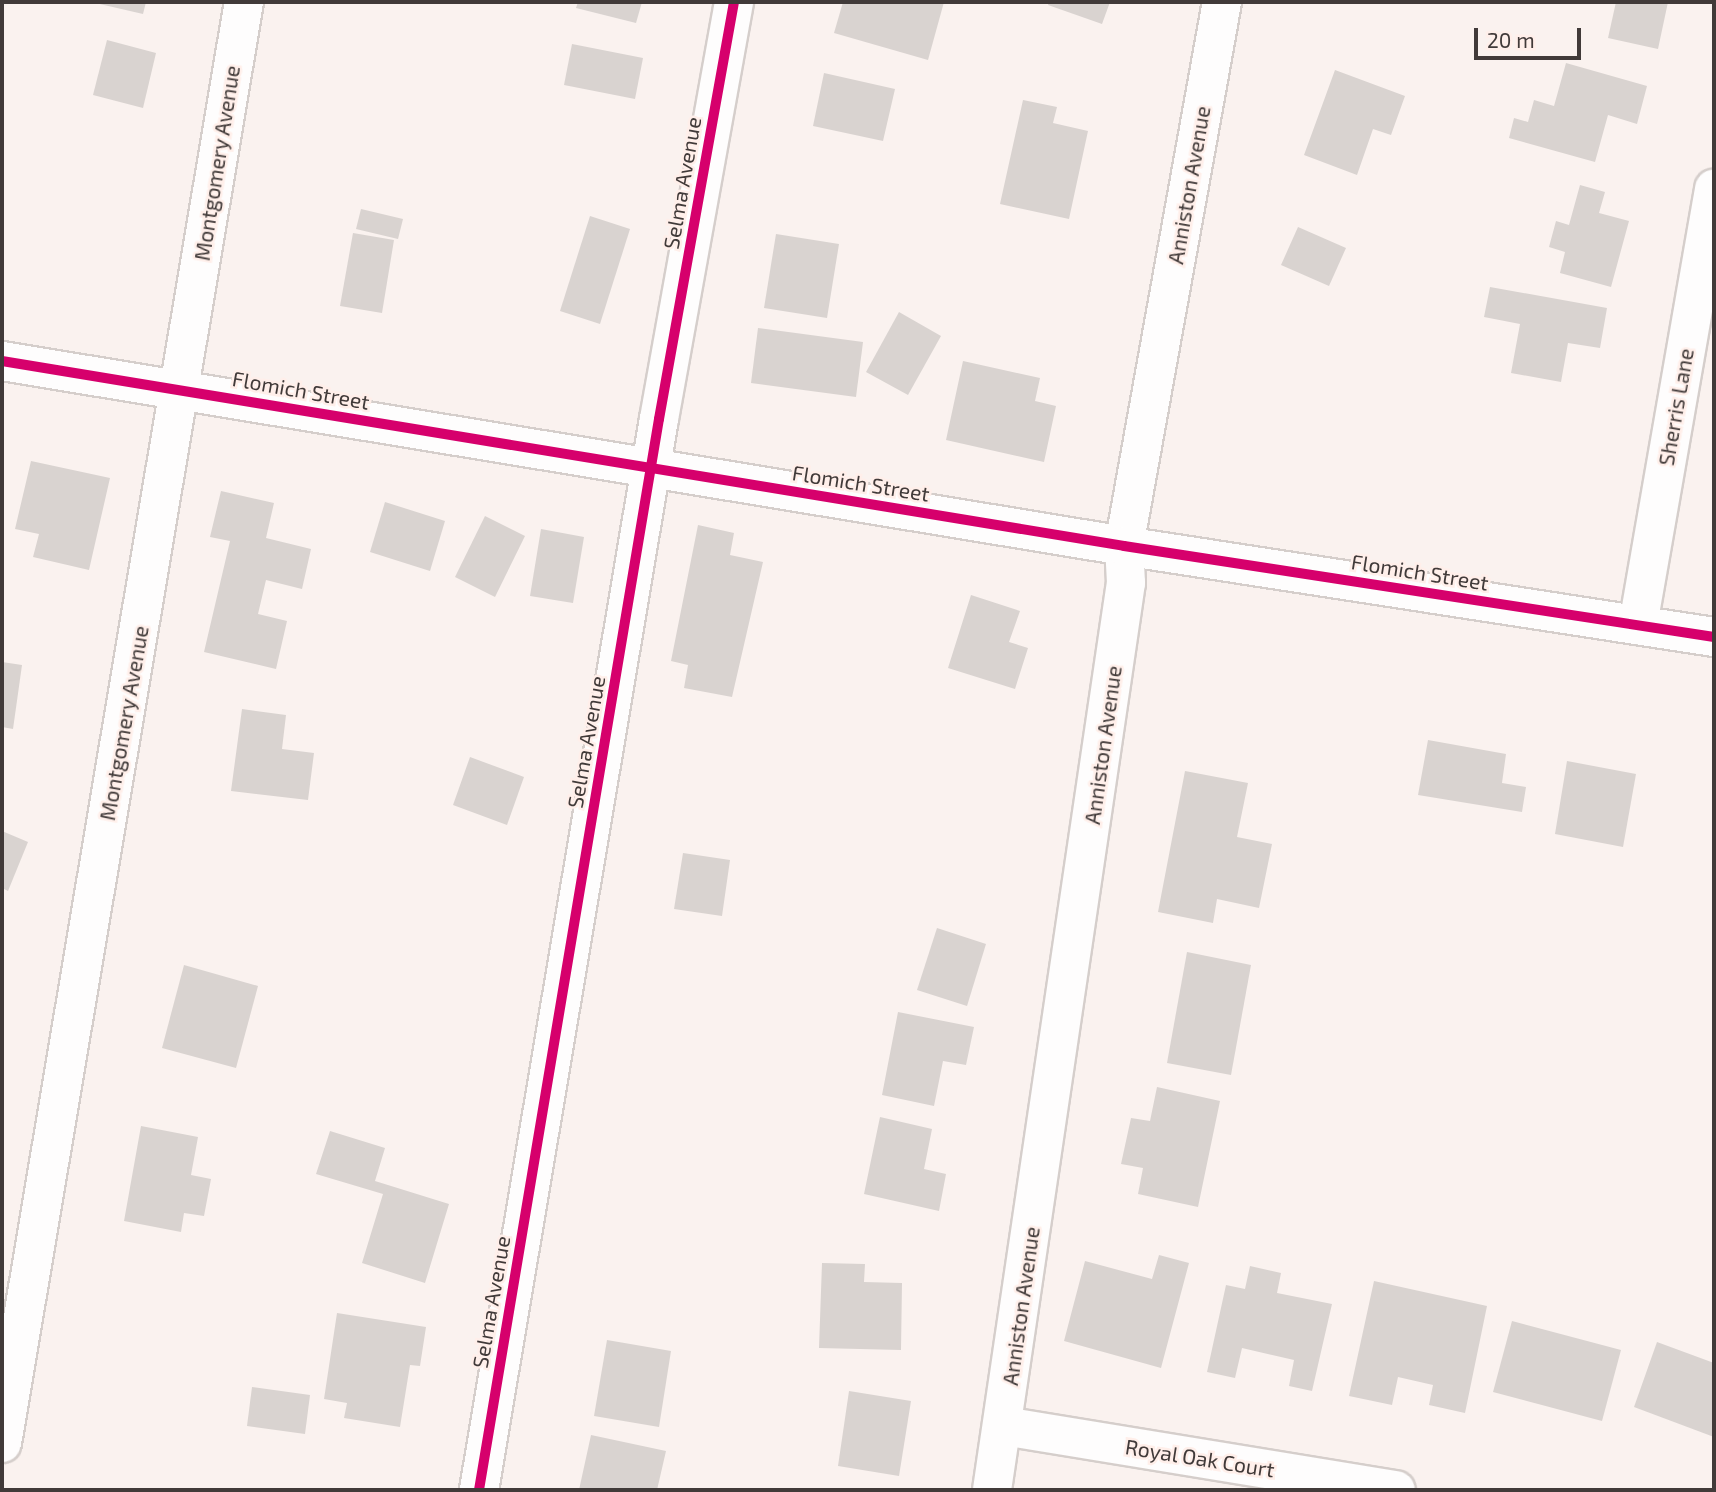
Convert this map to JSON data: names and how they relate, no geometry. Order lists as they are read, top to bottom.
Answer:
{
  "streets": {
    "street": [
      "Montgomery Avenue",
      "Selma Avenue",
      "Anniston Avenue",
      "Flomich Street",
      "Sherris Lane",
      "Royal Oak Court"
    ]
  },
  "crossings": [
    ["Montgomery Avenue", "Flomich Street"],
    ["Selma Avenue", "Flomich Street"],
    ["Anniston Avenue", "Flomich Street"],
    ["Anniston Avenue", "Royal Oak Court"],
    ["Flomich Street", "Sherris Lane"]
  ],
  "scale_bar": "20 m"
}
